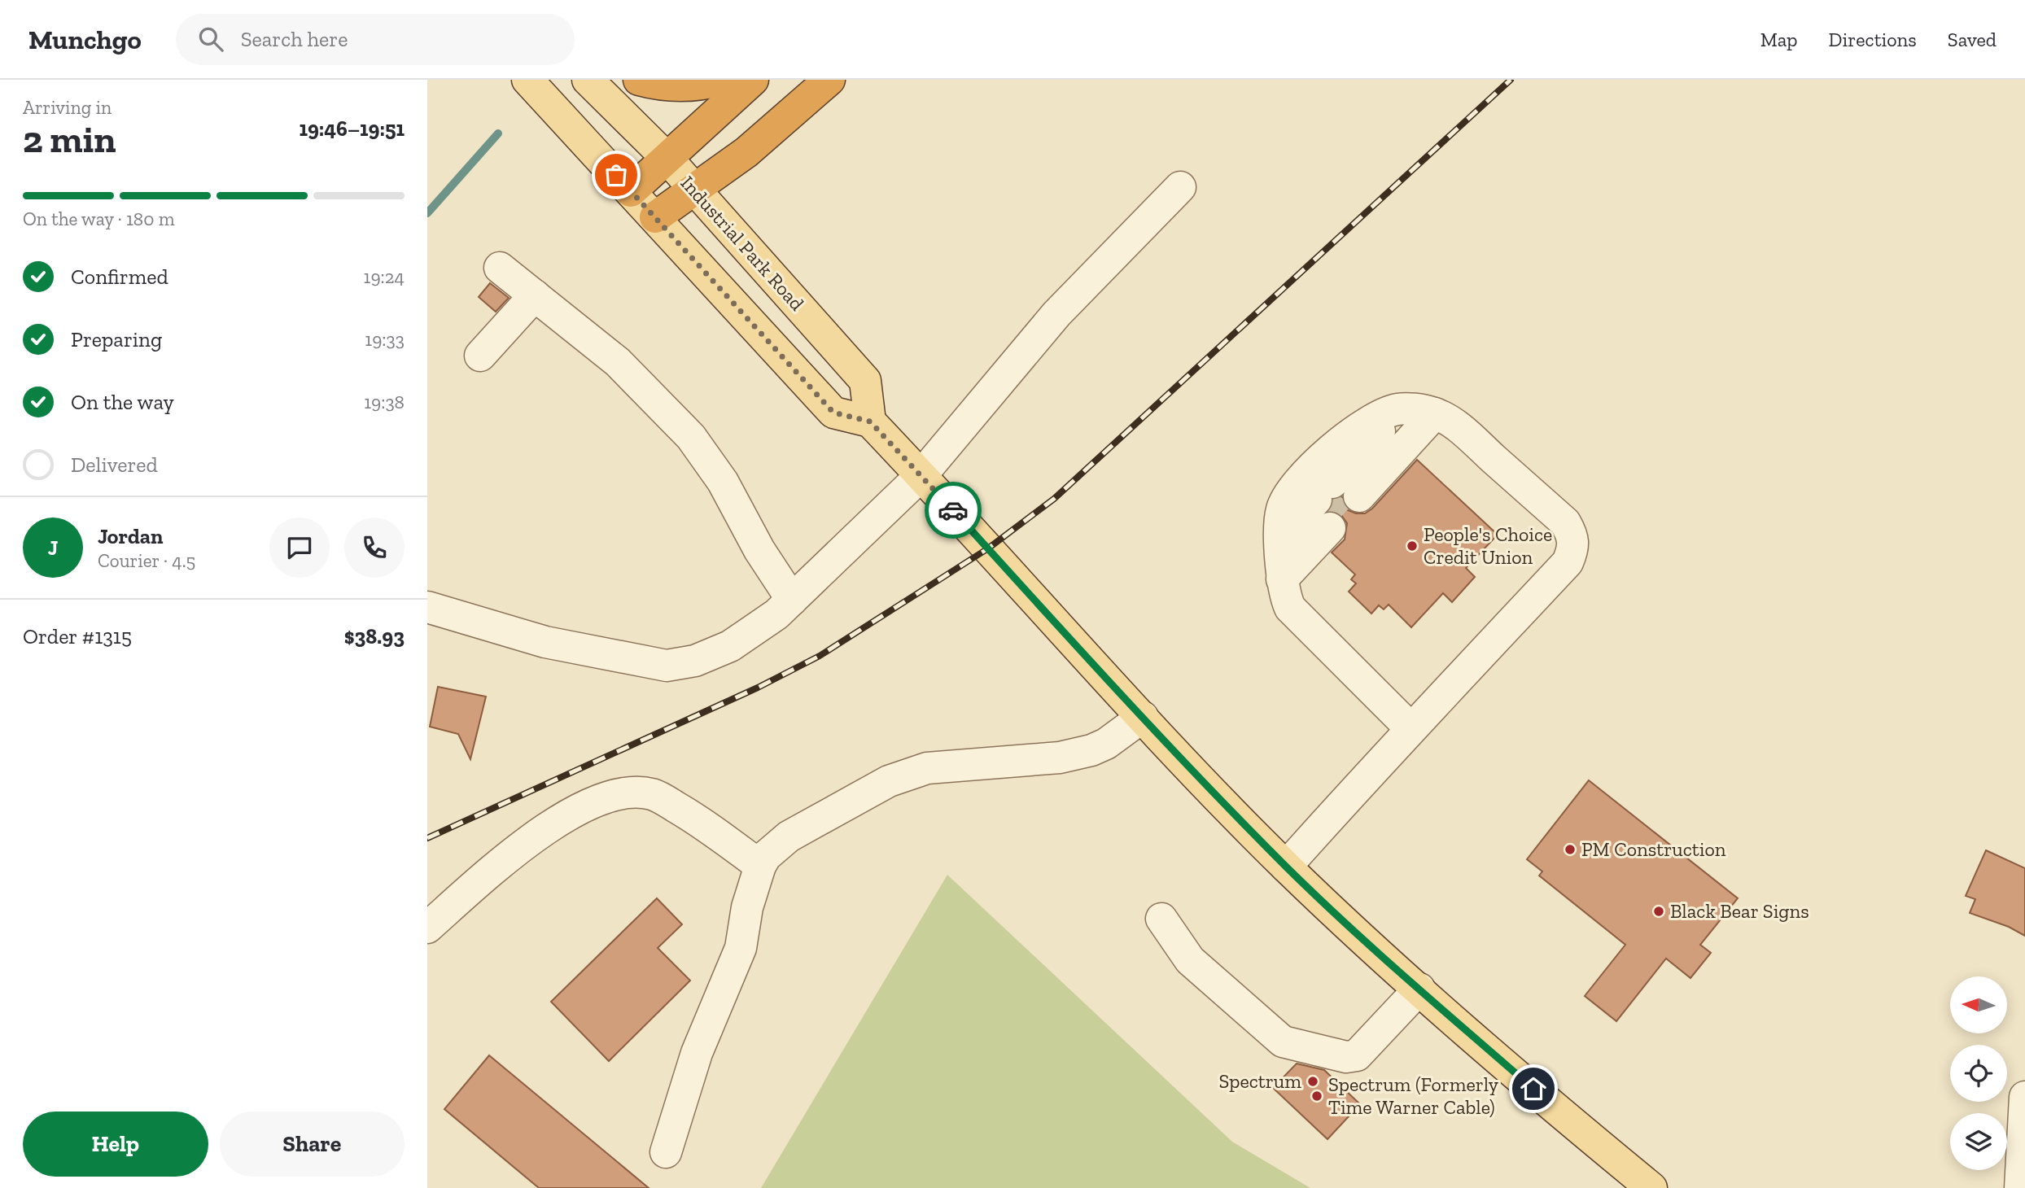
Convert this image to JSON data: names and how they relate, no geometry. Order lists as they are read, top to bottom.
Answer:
{
  "streets": {
    "main road": ["Industrial Park Road"]
  },
  "places": [
    "People's Choice Credit Union",
    "PM Construction",
    "Black Bear Signs",
    "Spectrum",
    "Spectrum (Formerly Time Warner Cable)"
  ],
  "north": "left",
  "page": {
    "header": "Munchgo",
    "search": "Search here",
    "nav": ["Map", "Directions", "Saved"],
    "heading": ["2 min", "Arriving in", "19:46–19:51"],
    "panel": [
      "Jordan",
      "Courier · 4.5",
      "Order #1315",
      "$38.93"
    ],
    "bar": "On the way · 180 m",
    "list": [
      ["Confirmed", "19:24"],
      ["Preparing", "19:33"],
      ["On the way", "19:38"],
      "Delivered"
    ],
    "round": "J",
    "buttons": ["Help", "Share"]
  }
}
